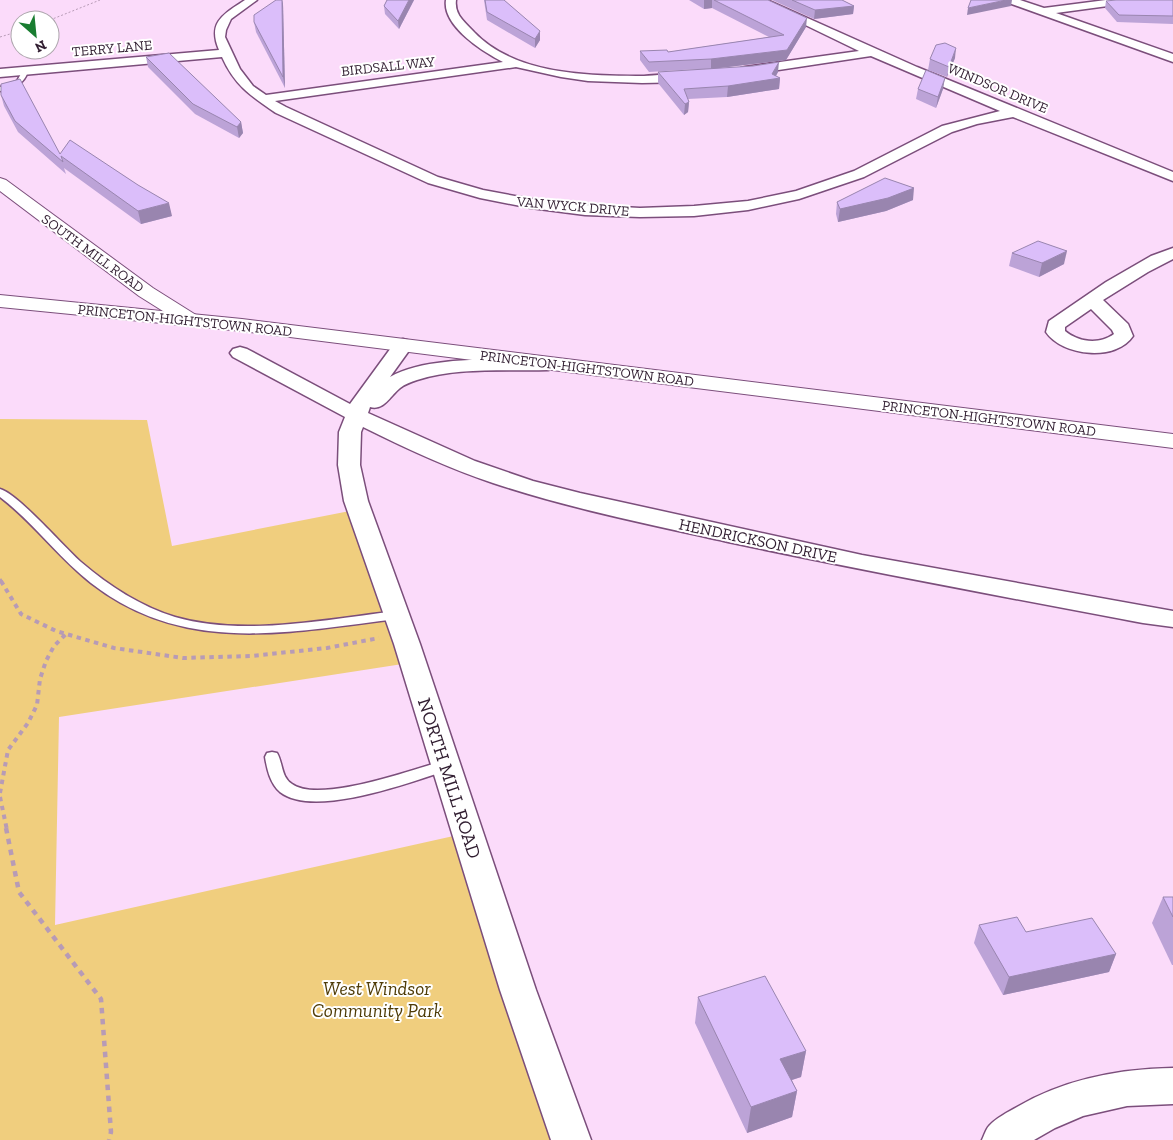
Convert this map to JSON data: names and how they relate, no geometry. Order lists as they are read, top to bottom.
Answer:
{
  "streets": {
    "main road": ["SOUTH MILL ROAD", "PRINCETON-HIGHTSTOWN ROAD"],
    "street": [
      "TERRY LANE",
      "BIRDSALL WAY",
      "WINDSOR DRIVE",
      "VAN WYCK DRIVE",
      "HENDRICKSON DRIVE",
      "NORTH MILL ROAD"
    ]
  },
  "crossings": [
    ["TERRY LANE", "VAN WYCK DRIVE"],
    ["BIRDSALL WAY", "VAN WYCK DRIVE"],
    ["WINDSOR DRIVE", "VAN WYCK DRIVE"],
    ["SOUTH MILL ROAD", "PRINCETON-HIGHTSTOWN ROAD"],
    ["PRINCETON-HIGHTSTOWN ROAD", "NORTH MILL ROAD"],
    ["HENDRICKSON DRIVE", "NORTH MILL ROAD"]
  ],
  "parks": ["West Windsor Community Park"],
  "north": "bottom right"
}
